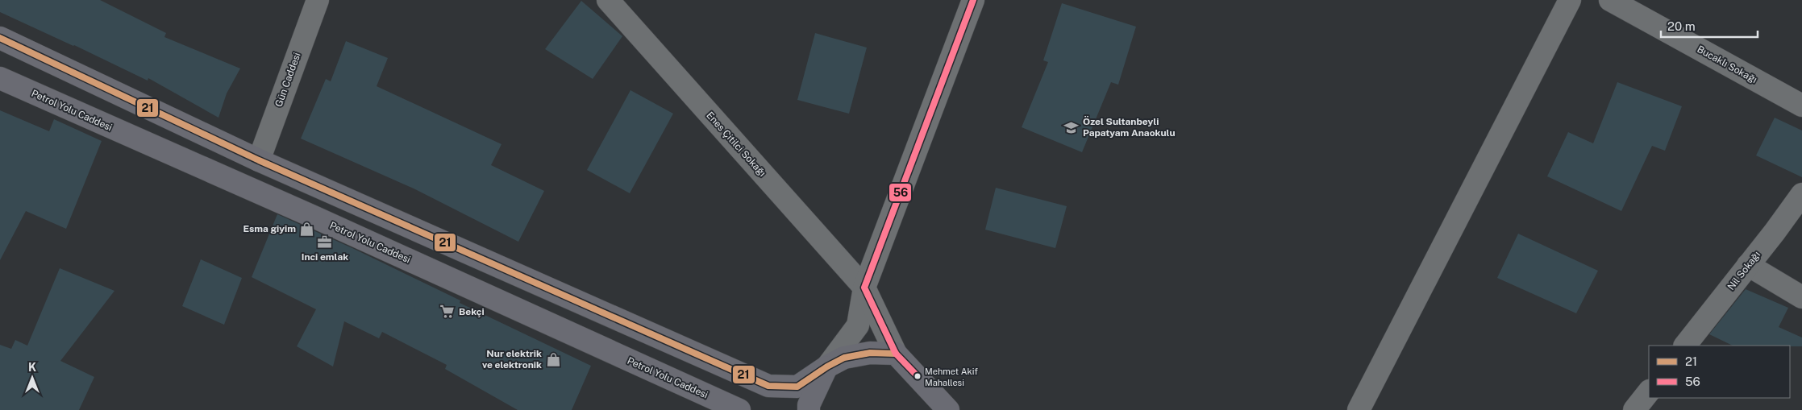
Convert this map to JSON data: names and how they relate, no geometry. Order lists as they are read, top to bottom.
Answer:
{
  "streets": {
    "main road": ["Petrol Yolu Caddesi"],
    "street": [
      "Bucaklı Sokağı",
      "Gün Caddesi",
      "Enes Çitilci Sokağı",
      "Nil Sokağı"
    ]
  },
  "places": {
    "school or university": ["Özel Sultanbeyli Papatyam Anaokulu"],
    "shop": ["Esma giyim", "Nur elektrik ve elektronik"],
    "office": ["Inci emlak"],
    "supermarket": ["Bekçi"],
    "other": ["Mehmet Akif Mahallesi"]
  },
  "lines": ["transit line 56", "transit line 21"],
  "legend": ["21", "56"],
  "scale_bar": "20 m",
  "north": "top"
}
